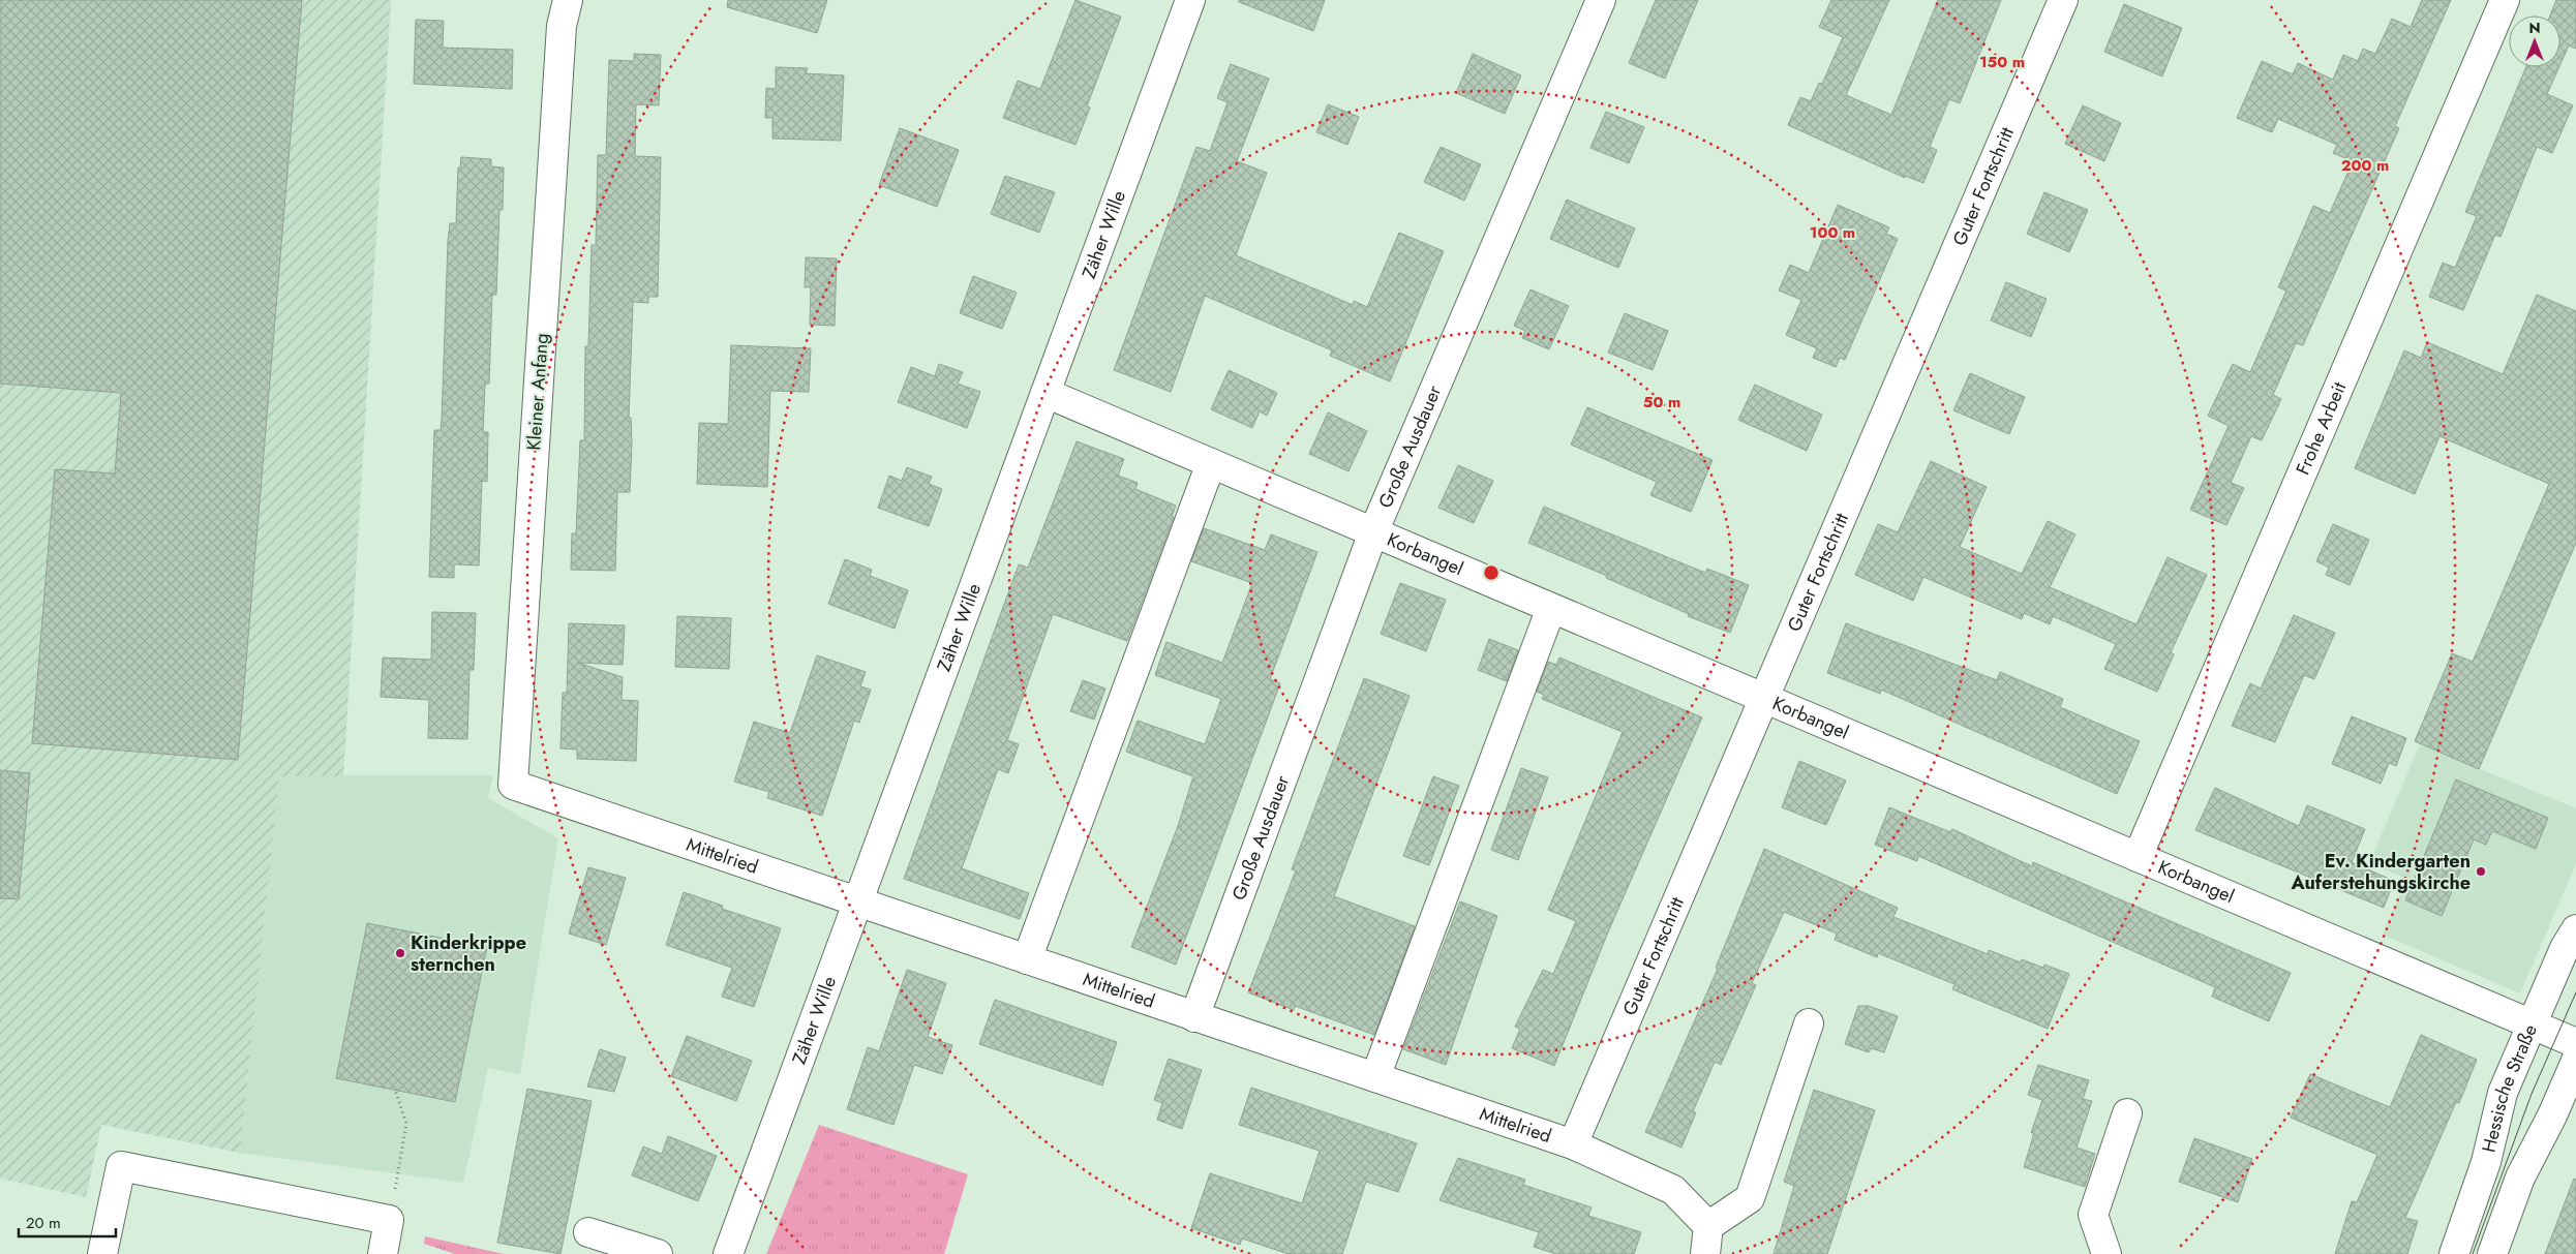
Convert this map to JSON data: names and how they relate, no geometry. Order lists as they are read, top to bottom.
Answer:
{
  "streets": {
    "street": [
      "Guter Fortschritt",
      "Zäher Wille",
      "Kleiner Anfang",
      "Frohe Arbeit",
      "Große Ausdauer",
      "Korbangel",
      "Mittelried",
      "Hessische Straße"
    ]
  },
  "crossings": [
    ["Guter Fortschritt", "Korbangel"],
    ["Guter Fortschritt", "Mittelried"],
    ["Zäher Wille", "Korbangel"],
    ["Zäher Wille", "Mittelried"],
    ["Kleiner Anfang", "Mittelried"],
    ["Frohe Arbeit", "Korbangel"],
    ["Große Ausdauer", "Korbangel"],
    ["Große Ausdauer", "Mittelried"],
    ["Korbangel", "Hessische Straße"]
  ],
  "places": ["Ev. Kindergarten Auferstehungskirche", "Kinderkrippe sternchen"],
  "scale_bar": "20 m",
  "north": "top",
  "rings": [
    "150 m",
    "200 m",
    "100 m",
    "50 m"
  ]
}
